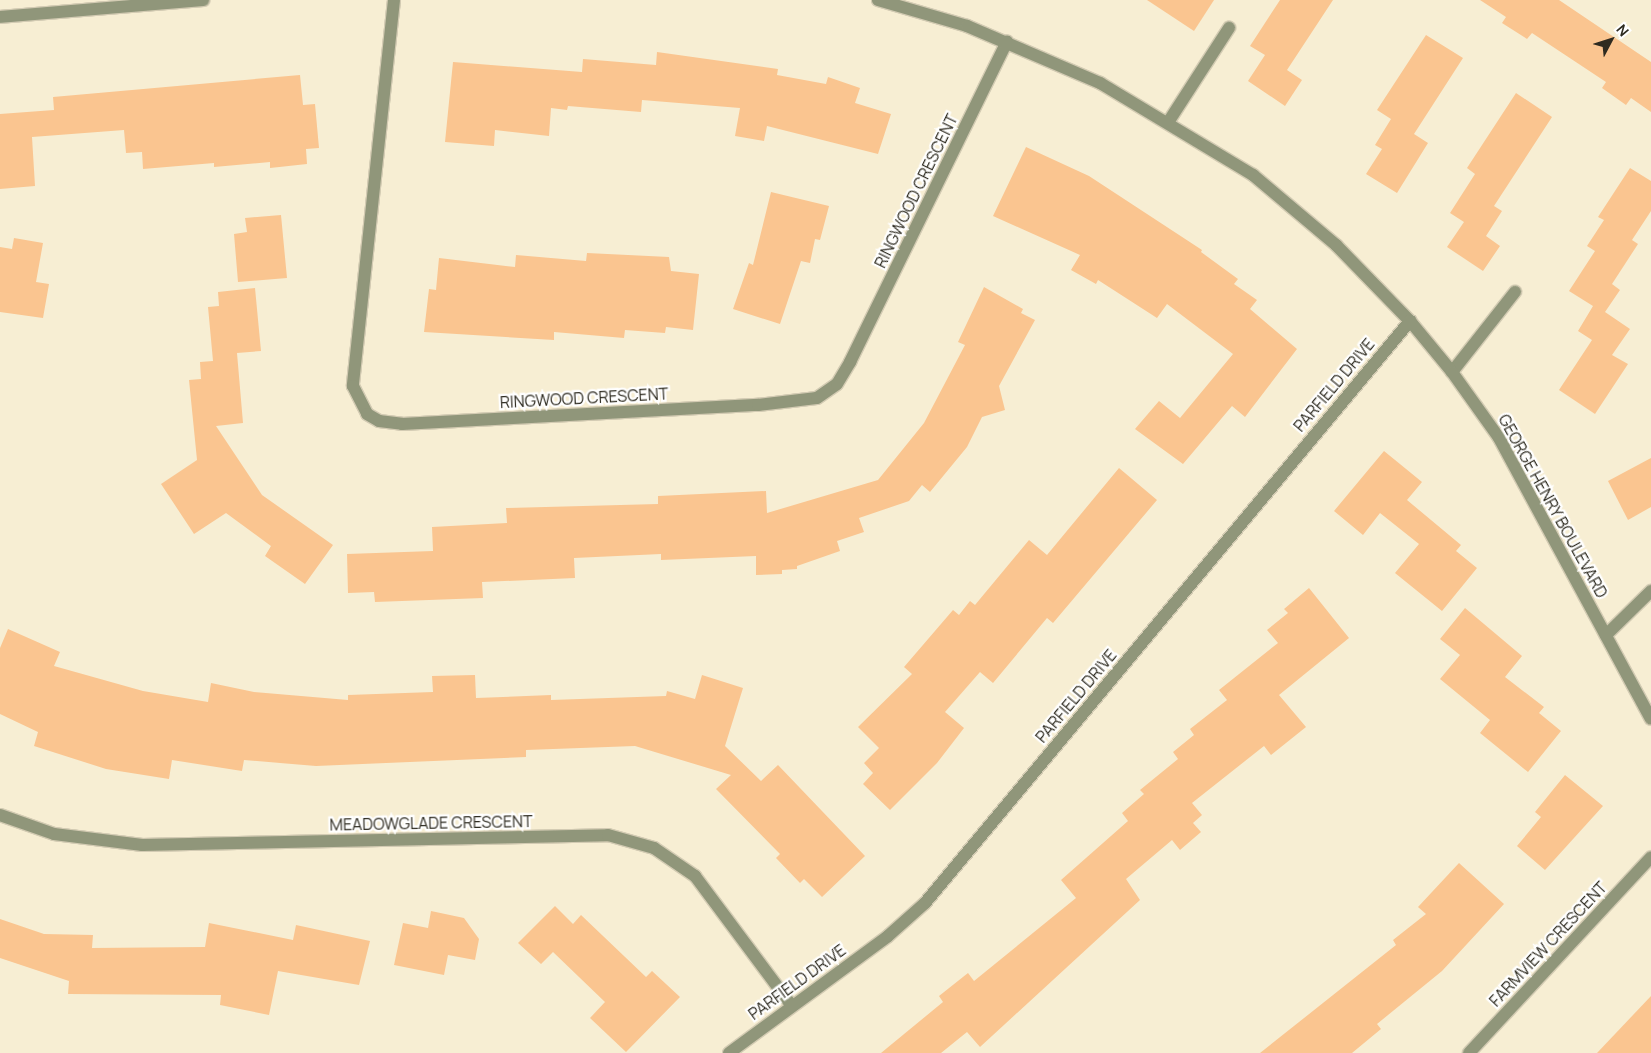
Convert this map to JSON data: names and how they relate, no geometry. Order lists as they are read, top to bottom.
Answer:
{
  "streets": {
    "street": [
      "RINGWOOD CRESCENT",
      "PARFIELD DRIVE",
      "GEORGE HENRY BOULEVARD",
      "MEADOWGLADE CRESCENT",
      "FARMVIEW CRESCENT"
    ]
  },
  "crossings": [
    ["RINGWOOD CRESCENT", "GEORGE HENRY BOULEVARD"],
    ["PARFIELD DRIVE", "GEORGE HENRY BOULEVARD"],
    ["PARFIELD DRIVE", "MEADOWGLADE CRESCENT"]
  ],
  "north": "top right"
}
